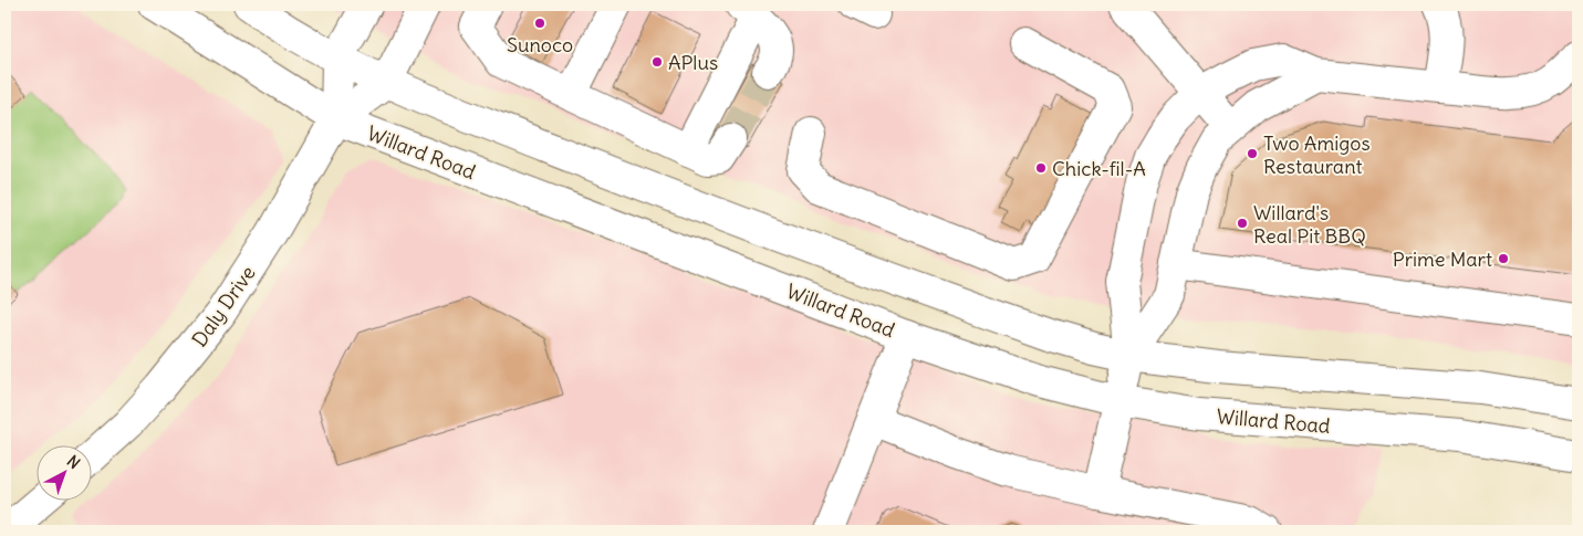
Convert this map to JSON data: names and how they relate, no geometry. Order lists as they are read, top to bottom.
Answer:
{
  "streets": {
    "main road": ["Willard Road", "Daly Drive"]
  },
  "crossings": [
    ["Willard Road", "Daly Drive"]
  ],
  "places": [
    "Sunoco",
    "APlus",
    "Two Amigos Restaurant",
    "Chick-fil-A",
    "Willard's Real Pit BBQ",
    "Prime Mart"
  ],
  "north": "top right"
}
